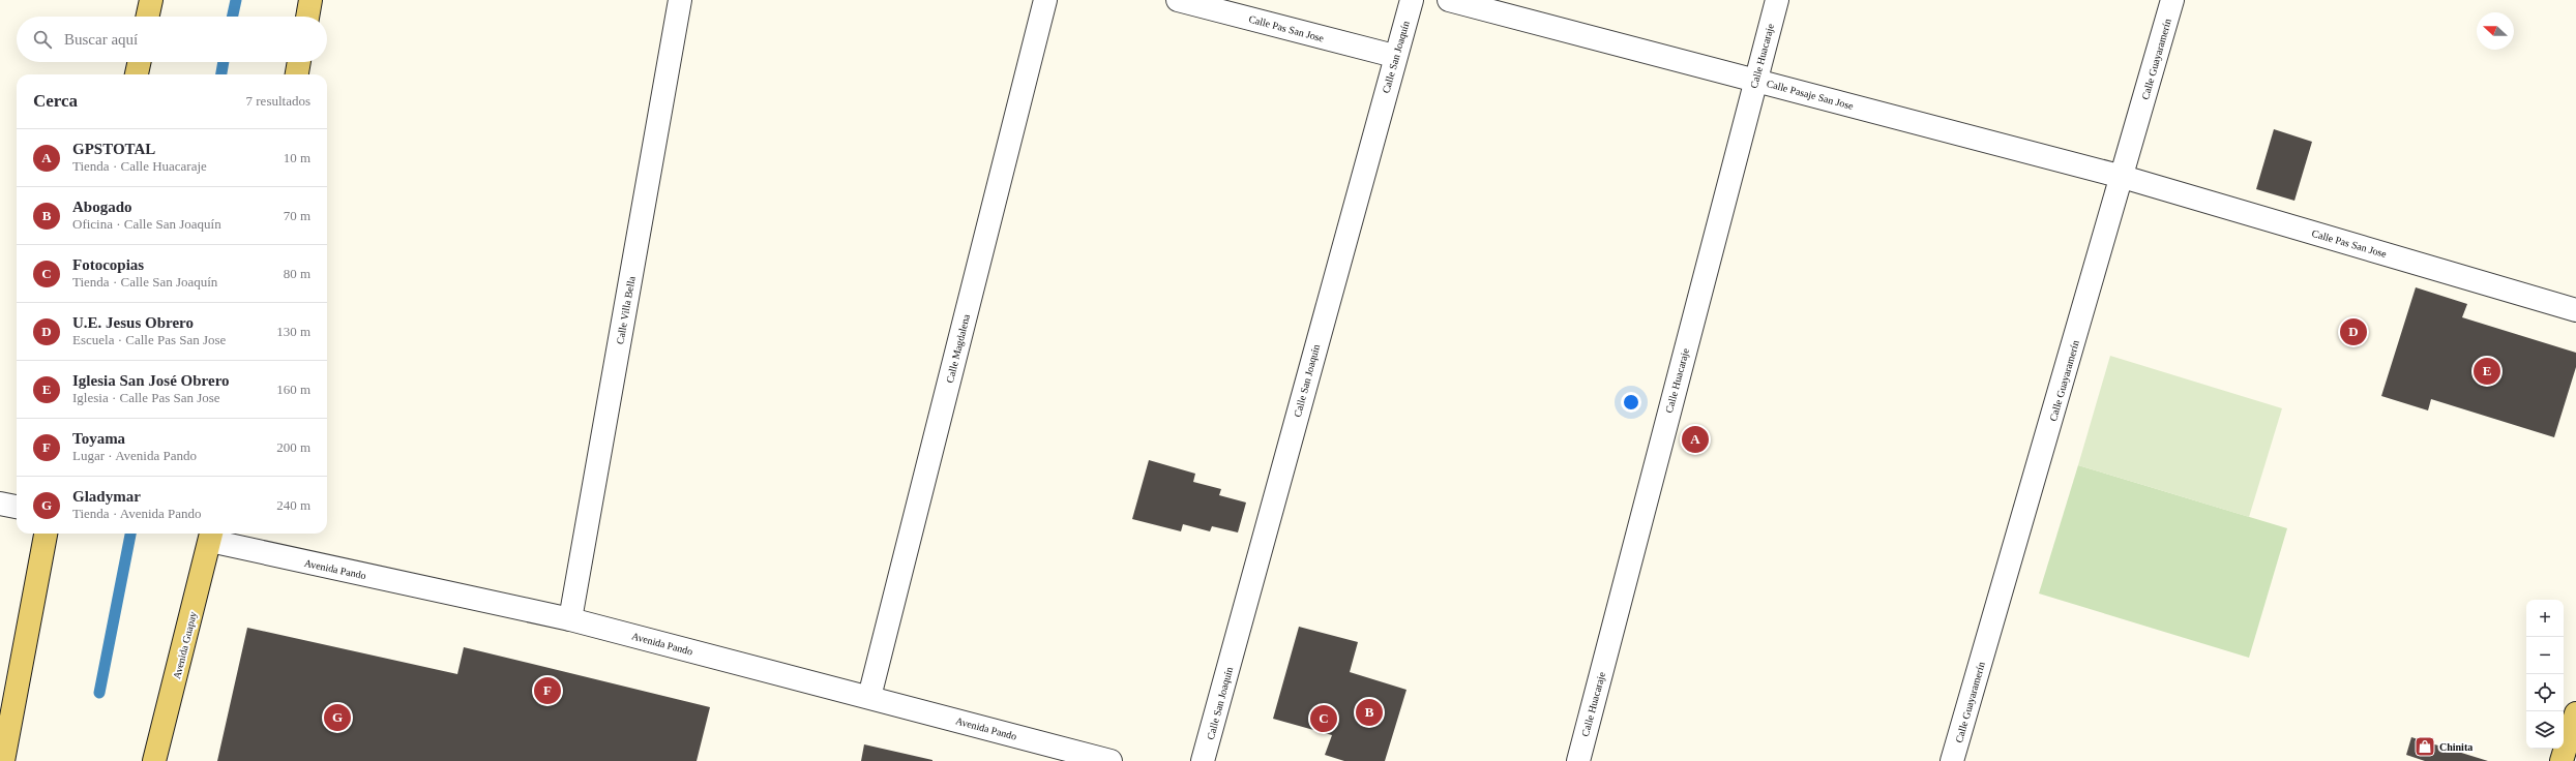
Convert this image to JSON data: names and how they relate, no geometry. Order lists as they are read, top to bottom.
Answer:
{
  "streets": {
    "main road": ["Avenida Guapay"],
    "street": [
      "Calle Pas San Jose",
      "Calle Huacaraje",
      "Calle San Joaquín",
      "Calle Guayaramerín",
      "Calle Pasaje San Jose",
      "Calle Villa Bella",
      "Calle Magdalena",
      "Avenida Pando"
    ]
  },
  "crossings": [
    ["Calle Pas San Jose", "Calle San Joaquín"],
    ["Calle Pas San Jose", "Calle Guayaramerín"],
    ["Calle Pas San Jose", "Calle Pasaje San Jose"],
    ["Calle Huacaraje", "Calle Pasaje San Jose"],
    ["Calle Guayaramerín", "Calle Pasaje San Jose"],
    ["Calle Villa Bella", "Avenida Pando"],
    ["Calle Magdalena", "Avenida Pando"],
    ["Avenida Pando", "Avenida Guapay"]
  ],
  "places": {
    "shop": ["Chinita"]
  },
  "north": "left",
  "page": {
    "search": "Buscar aquí",
    "heading": ["Cerca", "7 resultados"],
    "list": [
      {
        "mark": "A",
        "name": "GPSTOTAL",
        "note": "Tienda · Calle Huacaraje",
        "value": "10 m"
      },
      {
        "mark": "B",
        "name": "Abogado",
        "note": "Oficina · Calle San Joaquín",
        "value": "70 m"
      },
      {
        "mark": "C",
        "name": "Fotocopias",
        "note": "Tienda · Calle San Joaquín",
        "value": "80 m"
      },
      {
        "mark": "D",
        "name": "U.E. Jesus Obrero",
        "note": "Escuela · Calle Pas San Jose",
        "value": "130 m"
      },
      {
        "mark": "E",
        "name": "Iglesia San José Obrero",
        "note": "Iglesia · Calle Pas San Jose",
        "value": "160 m"
      },
      {
        "mark": "F",
        "name": "Toyama",
        "note": "Lugar · Avenida Pando",
        "value": "200 m"
      },
      {
        "mark": "G",
        "name": "Gladymar",
        "note": "Tienda · Avenida Pando",
        "value": "240 m"
      }
    ],
    "pins": [
      "D",
      "E",
      "A",
      "F",
      "B",
      "G",
      "C"
    ],
    "map_buttons": ["+", "−"]
  }
}
